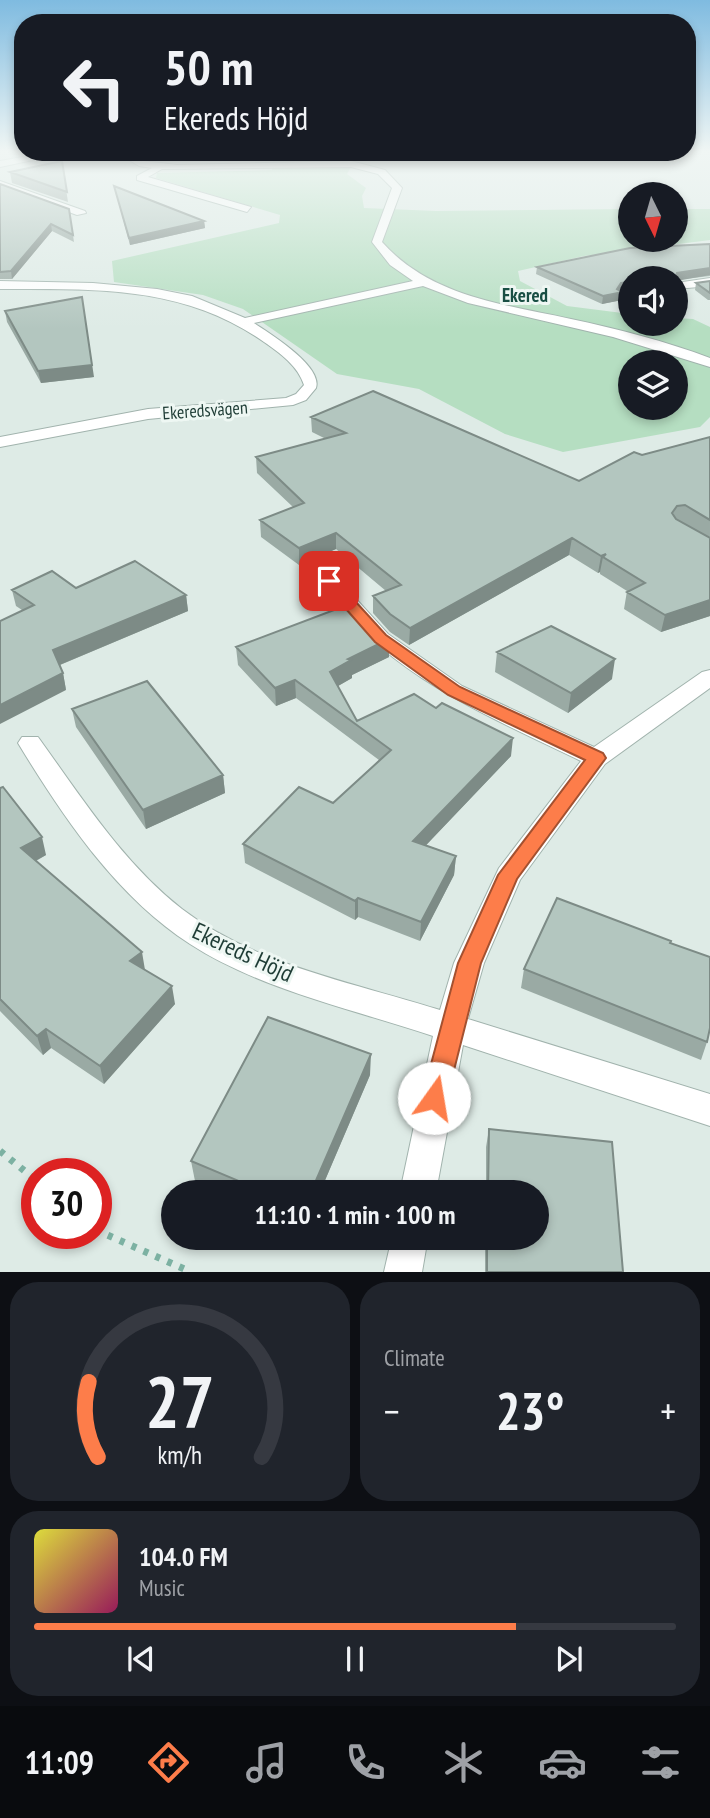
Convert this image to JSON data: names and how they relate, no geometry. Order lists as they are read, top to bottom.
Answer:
{
  "streets": {
    "street": ["Ekeredsvägen", "Ekereds Höjd"]
  },
  "districts": ["Ekered"],
  "north": "bottom",
  "page": {
    "turn": ["50 m", "Ekereds Höjd"],
    "limit": "30",
    "trip": "11:10 · 1 min · 100 m",
    "tile": "Climate",
    "heat": ["−", "23°", "+"],
    "song": ["104.0 FM", "Music"],
    "tabs": "11:09",
    "gauge": ["27", "km/h"]
  }
}
